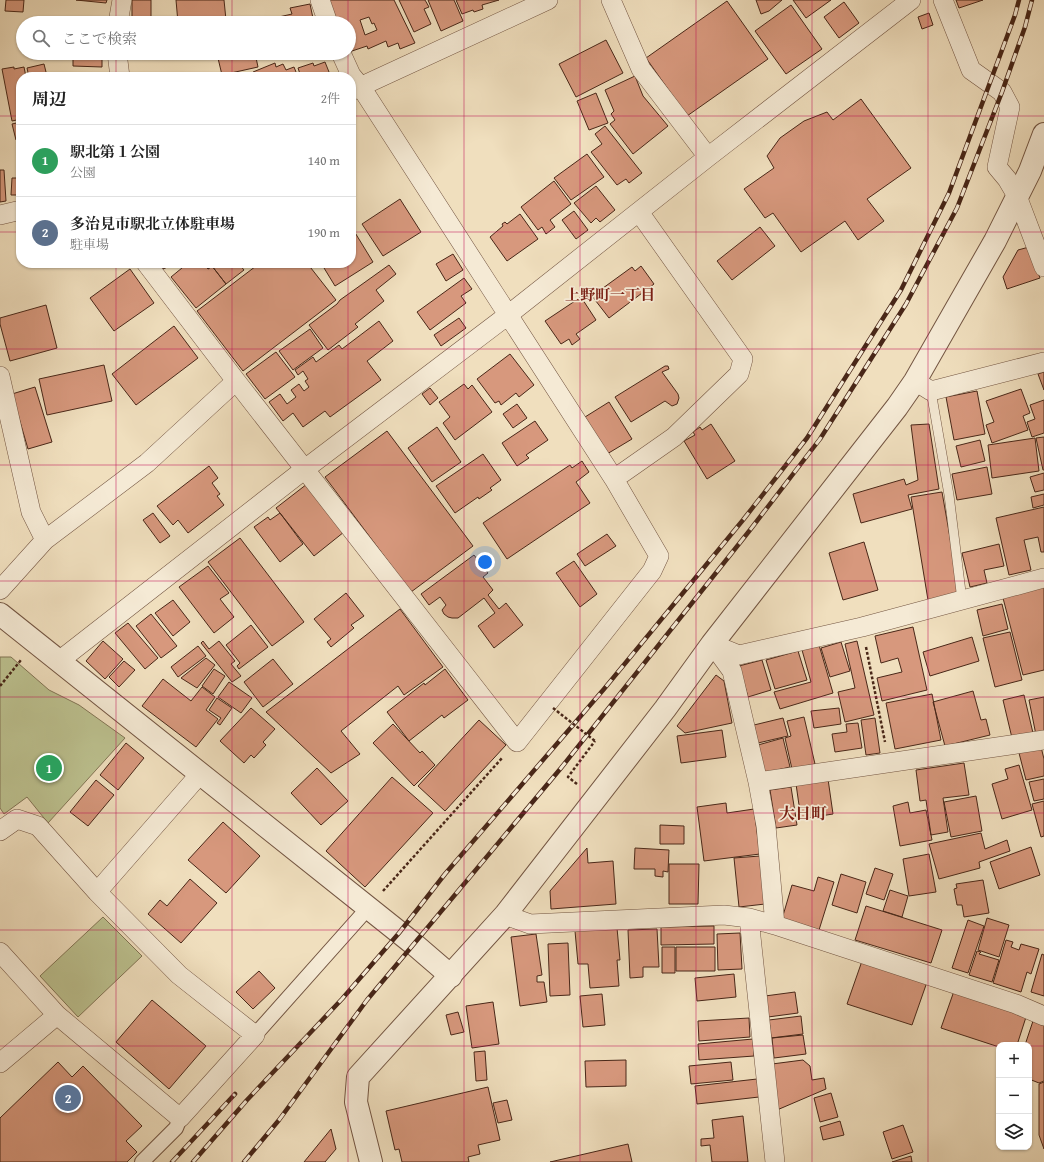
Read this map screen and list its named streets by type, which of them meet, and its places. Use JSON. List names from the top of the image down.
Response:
{
  "districts": ["上野町一丁目", "大日町"],
  "page": {
    "search": "ここで検索",
    "heading": ["周辺", "2件"],
    "list": [
      {
        "mark": "1",
        "name": "駅北第１公園",
        "note": "公園",
        "value": "140 m"
      },
      {
        "mark": "2",
        "name": "多治見市駅北立体駐車場",
        "note": "駐車場",
        "value": "190 m"
      }
    ],
    "pins": ["1", "2"],
    "map_buttons": ["+", "−"]
  }
}
